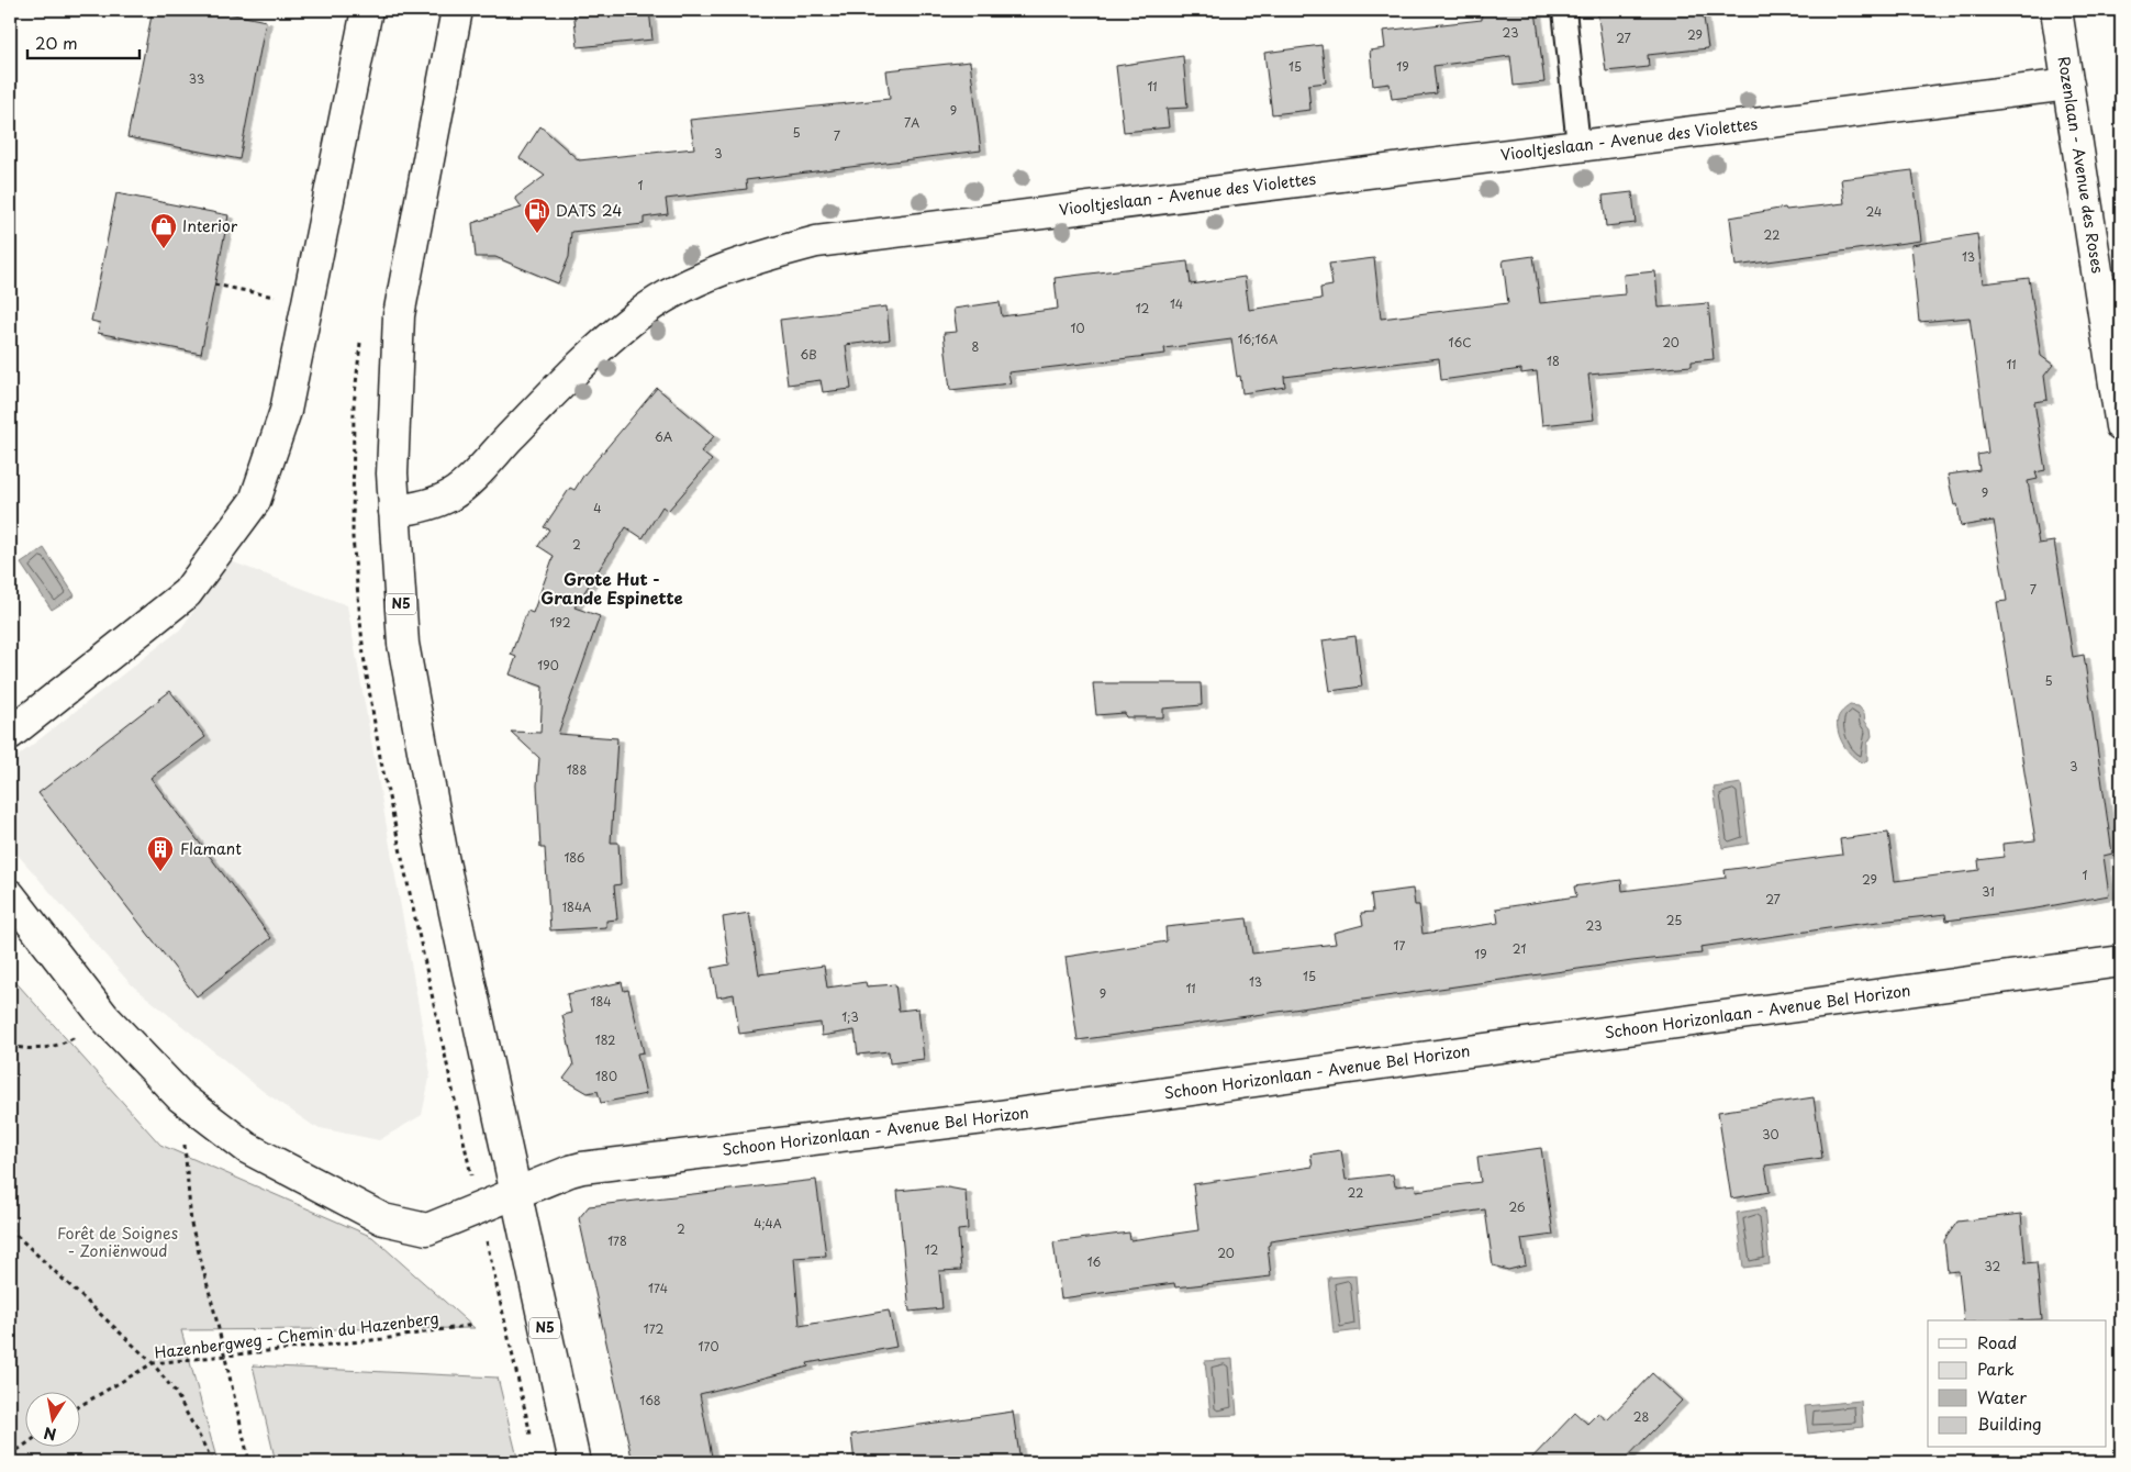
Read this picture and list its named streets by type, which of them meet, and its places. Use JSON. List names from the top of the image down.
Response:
{
  "streets": {
    "street": [
      "Viooltjeslaan - Avenue des Violettes",
      "Rozenlaan - Avenue des Roses",
      "N5",
      "Schoon Horizonlaan - Avenue Bel Horizon"
    ],
    "path": ["Hazenbergweg - Chemin du Hazenberg"]
  },
  "crossings": [
    ["Viooltjeslaan - Avenue des Violettes", "Rozenlaan - Avenue des Roses"],
    ["Viooltjeslaan - Avenue des Violettes", "N5"],
    ["N5", "Schoon Horizonlaan - Avenue Bel Horizon"]
  ],
  "districts": ["Grote Hut - Grande Espinette"],
  "parks": ["Forêt de Soignes - Zoniënwoud"],
  "places": {
    "fuel station": ["DATS 24"],
    "shop": ["Interior"],
    "building": ["Flamant"]
  },
  "house_numbers": [
    "23",
    "29",
    "27",
    "15",
    "19",
    "33",
    "11",
    "9",
    "7A",
    "5",
    "7",
    "3",
    "1",
    "24",
    "22",
    "13",
    "14",
    "12",
    "10",
    "16;16A",
    "16C",
    "20",
    "8",
    "6B",
    "18",
    "11",
    "6A",
    "9",
    "4",
    "2",
    "7",
    "192",
    "190",
    "5",
    "3",
    "188",
    "186",
    "1",
    "29",
    "31",
    "27",
    "184A",
    "25",
    "23",
    "17",
    "21",
    "19",
    "15",
    "13",
    "11",
    "9",
    "184",
    "1;3",
    "182",
    "180",
    "30",
    "22",
    "26",
    "4;4A",
    "2",
    "178",
    "12",
    "20",
    "16",
    "32",
    "174",
    "172",
    "170",
    "168",
    "28"
  ],
  "legend": [
    "Road",
    "Park",
    "Water",
    "Building"
  ],
  "scale_bar": "20 m",
  "north": "bottom"
}
